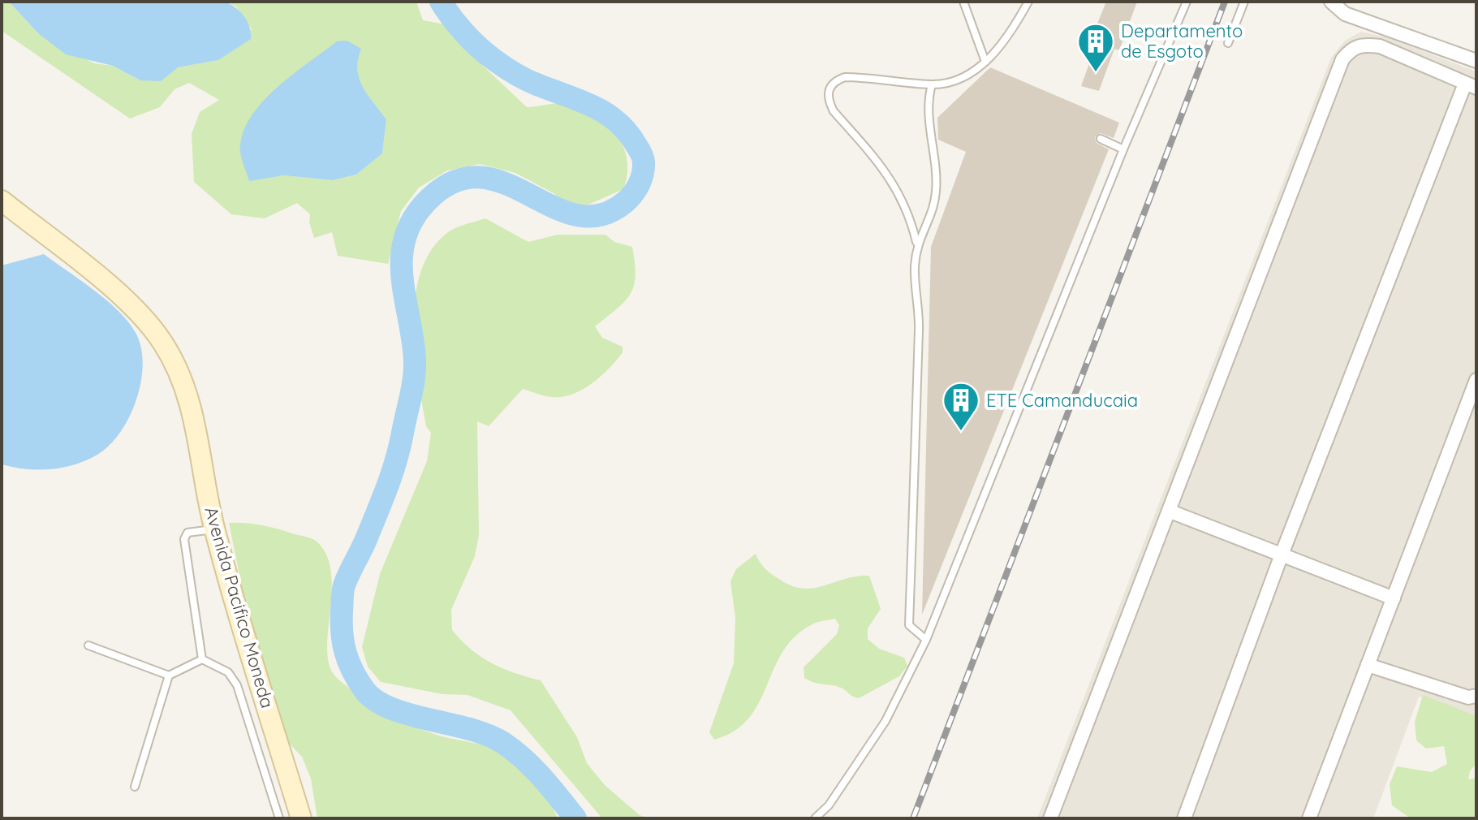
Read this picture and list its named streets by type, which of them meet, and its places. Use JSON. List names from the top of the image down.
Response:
{
  "streets": {
    "street": ["Avenida Pacifico Moneda"]
  },
  "places": {
    "building": ["Departamento de Esgoto", "ETE Camanducaia"]
  }
}
